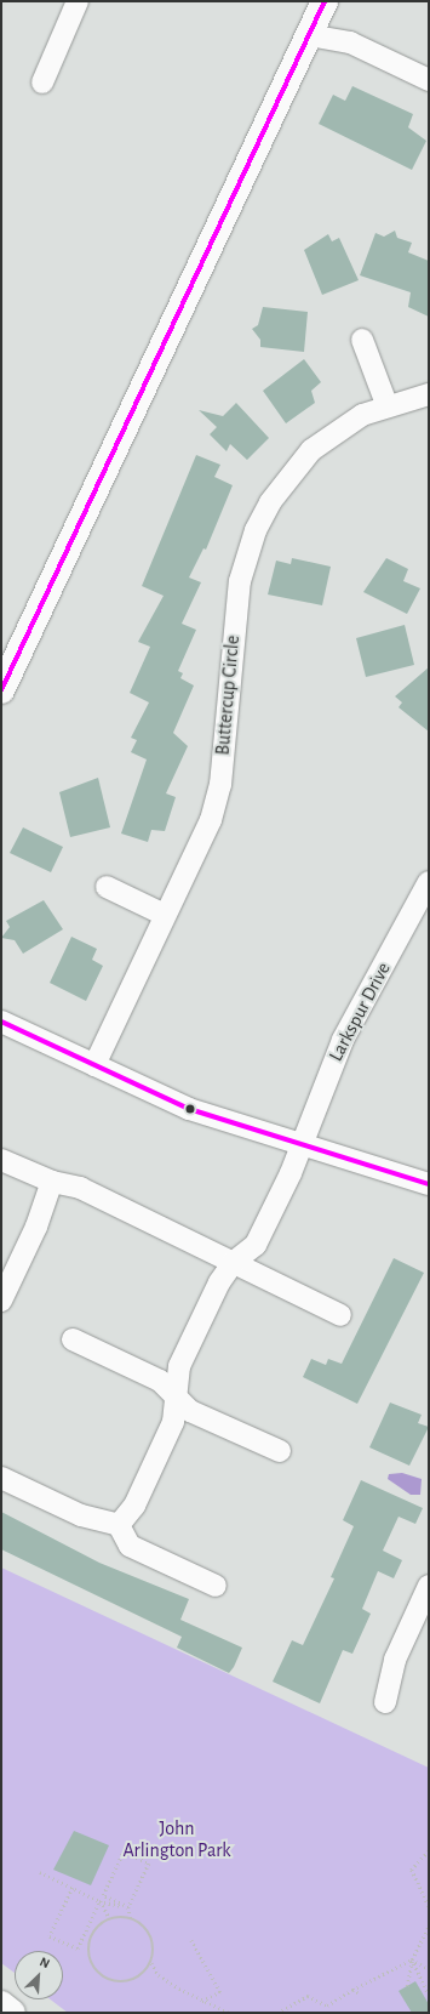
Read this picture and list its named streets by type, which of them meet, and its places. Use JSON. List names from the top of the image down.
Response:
{
  "streets": {
    "street": ["Buttercup Circle", "Larkspur Drive"]
  },
  "parks": ["John Arlington Park"],
  "north": "top right"
}
